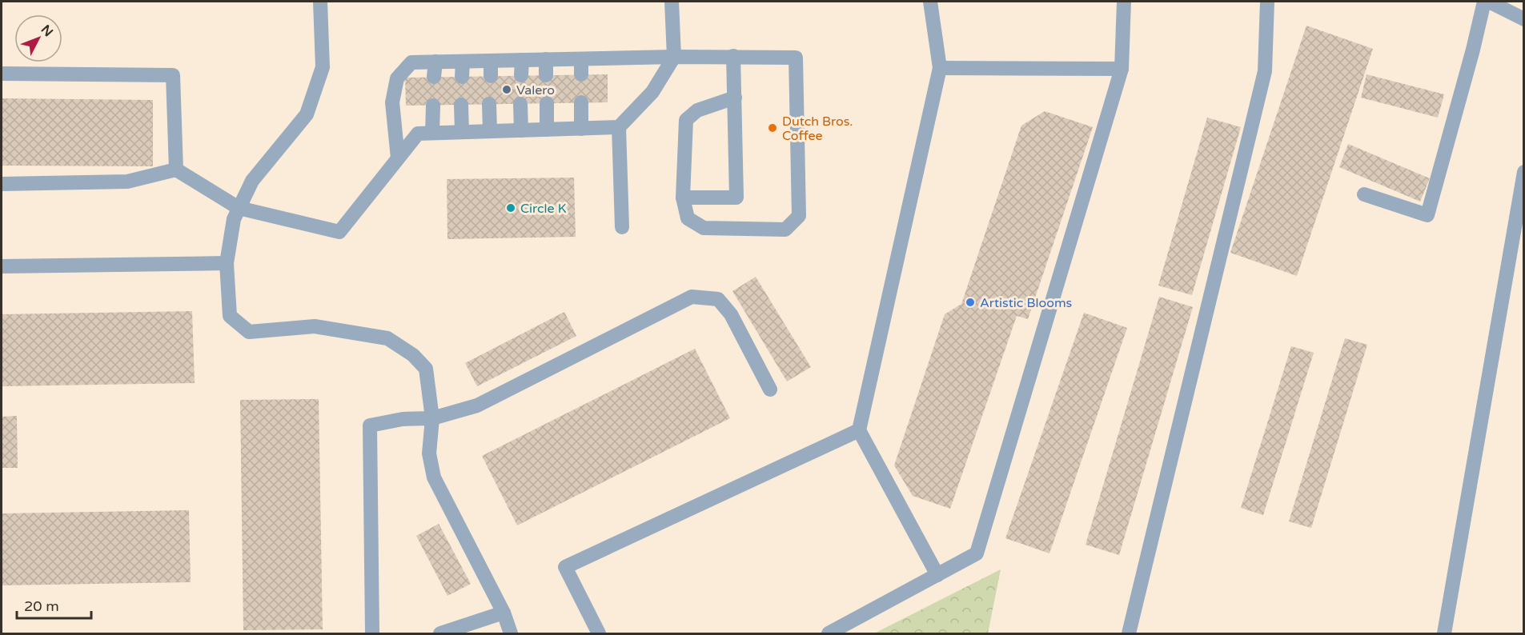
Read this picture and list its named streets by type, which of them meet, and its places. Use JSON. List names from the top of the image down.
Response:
{
  "places": [
    "Valero",
    "Dutch Bros. Coffee",
    "Circle K",
    "Artistic Blooms"
  ],
  "scale_bar": "20 m",
  "north": "top right"
}
